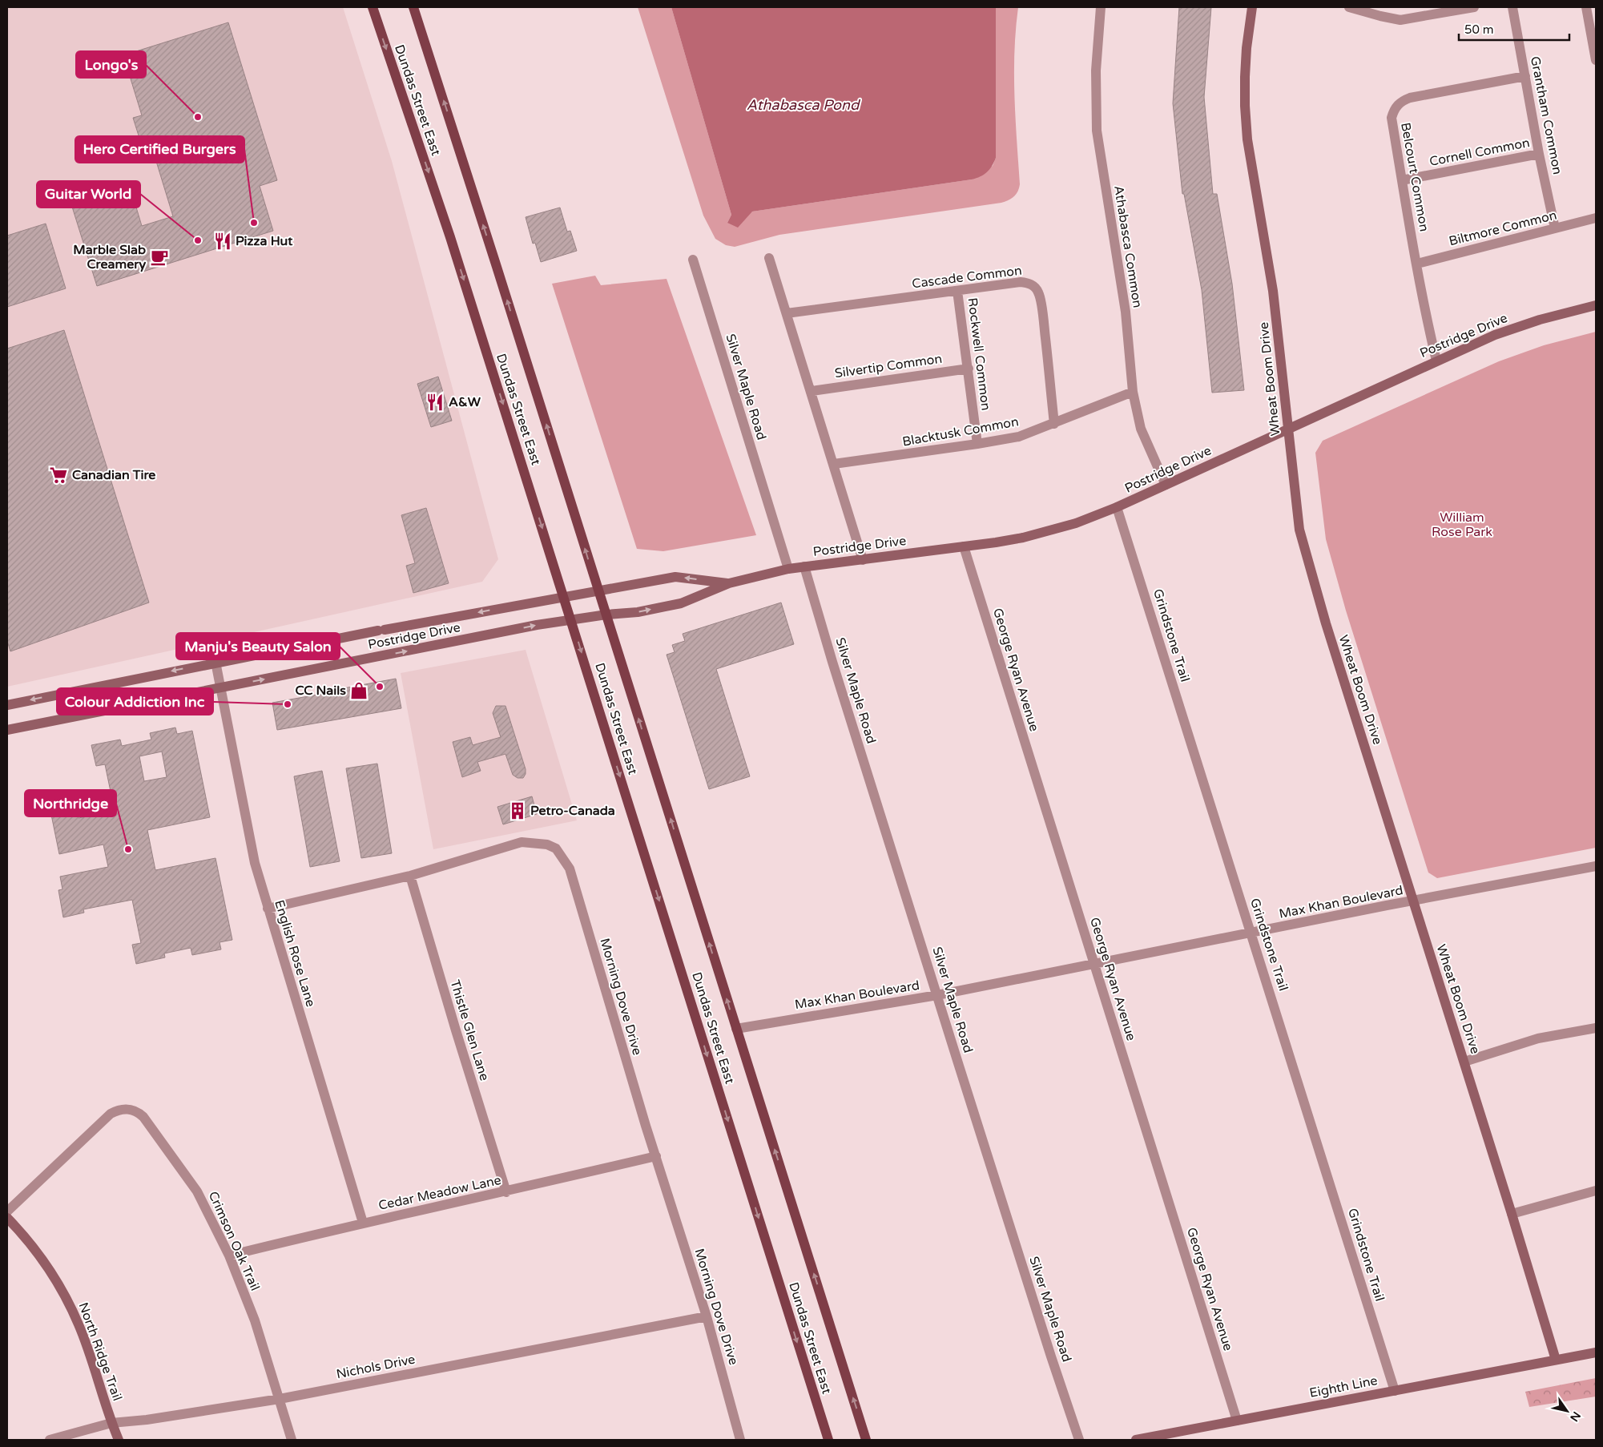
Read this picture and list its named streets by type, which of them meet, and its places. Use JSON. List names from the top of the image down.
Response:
{
  "streets": {
    "main road": ["Dundas Street East"],
    "street": [
      "Grantham Common",
      "Cornell Common",
      "Belcourt Common",
      "Biltmore Common",
      "Athabasca Common",
      "Cascade Common",
      "Postridge Drive",
      "Rockwell Common",
      "Silvertip Common",
      "Wheat Boom Drive",
      "Silver Maple Road",
      "Blacktusk Common",
      "Grindstone Trail",
      "George Ryan Avenue",
      "Max Khan Boulevard",
      "English Rose Lane",
      "Morning Dove Drive",
      "Thistle Glen Lane",
      "Cedar Meadow Lane",
      "Crimson Oak Trail",
      "North Ridge Trail",
      "Nichols Drive",
      "Eighth Line"
    ]
  },
  "crossings": [
    ["Dundas Street East", "Postridge Drive"],
    ["Dundas Street East", "Max Khan Boulevard"],
    ["Grantham Common", "Cornell Common"],
    ["Grantham Common", "Belcourt Common"],
    ["Grantham Common", "Biltmore Common"],
    ["Cornell Common", "Belcourt Common"],
    ["Belcourt Common", "Biltmore Common"],
    ["Belcourt Common", "Postridge Drive"],
    ["Athabasca Common", "Postridge Drive"],
    ["Athabasca Common", "Blacktusk Common"],
    ["Cascade Common", "Rockwell Common"],
    ["Cascade Common", "Blacktusk Common"],
    ["Postridge Drive", "Wheat Boom Drive"],
    ["Postridge Drive", "Silver Maple Road"],
    ["Postridge Drive", "Grindstone Trail"],
    ["Postridge Drive", "George Ryan Avenue"],
    ["Postridge Drive", "English Rose Lane"],
    ["Rockwell Common", "Silvertip Common"],
    ["Rockwell Common", "Blacktusk Common"],
    ["Wheat Boom Drive", "Max Khan Boulevard"],
    ["Wheat Boom Drive", "Eighth Line"],
    ["Silver Maple Road", "Max Khan Boulevard"],
    ["Grindstone Trail", "Max Khan Boulevard"],
    ["Grindstone Trail", "Eighth Line"],
    ["George Ryan Avenue", "Max Khan Boulevard"],
    ["George Ryan Avenue", "Eighth Line"],
    ["English Rose Lane", "Morning Dove Drive"],
    ["English Rose Lane", "Cedar Meadow Lane"],
    ["Morning Dove Drive", "Thistle Glen Lane"],
    ["Morning Dove Drive", "Cedar Meadow Lane"],
    ["Morning Dove Drive", "Nichols Drive"],
    ["Thistle Glen Lane", "Cedar Meadow Lane"],
    ["Cedar Meadow Lane", "Crimson Oak Trail"],
    ["Crimson Oak Trail", "Nichols Drive"],
    ["North Ridge Trail", "Nichols Drive"]
  ],
  "water": ["Athabasca Pond"],
  "parks": ["William Rose Park"],
  "places": {
    "other": [
      "Longo's",
      "Hero Certified Burgers",
      "Guitar World",
      "Manju's Beauty Salon",
      "Colour Addiction Inc",
      "Northridge"
    ],
    "restaurant": ["Pizza Hut", "A&W"],
    "cafe": ["Marble Slab Creamery"],
    "supermarket": ["Canadian Tire"],
    "shop": ["CC Nails"],
    "building": ["Petro-Canada"]
  },
  "scale_bar": "50 m",
  "north": "bottom right"
}
